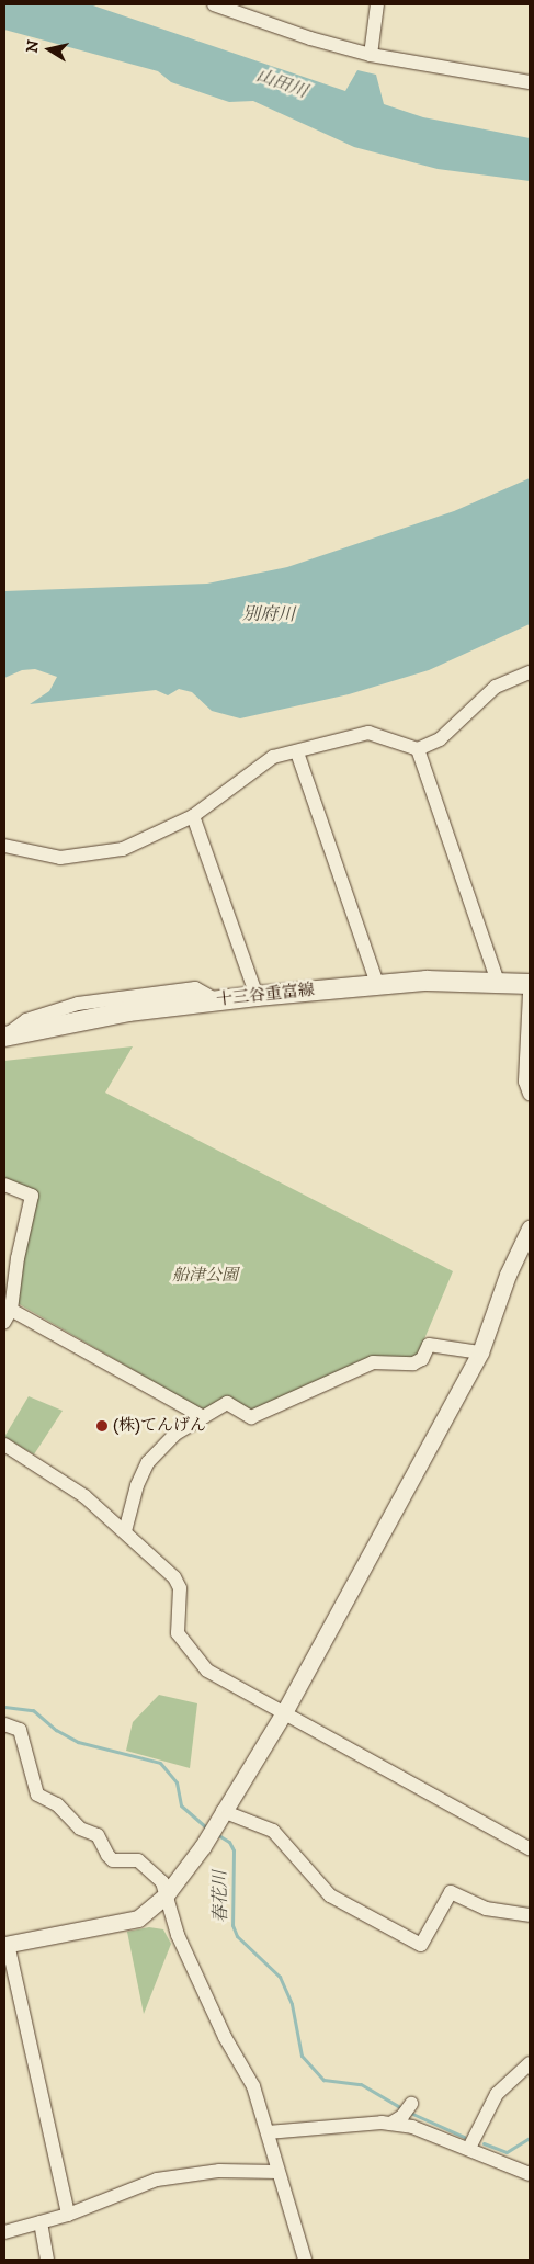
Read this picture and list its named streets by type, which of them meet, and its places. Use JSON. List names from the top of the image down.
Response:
{
  "streets": {
    "main road": ["十三谷重富線"]
  },
  "water": ["山田川", "別府川", "春花川"],
  "parks": ["船津公園"],
  "places": ["(株)てんげん"],
  "north": "left"
}
